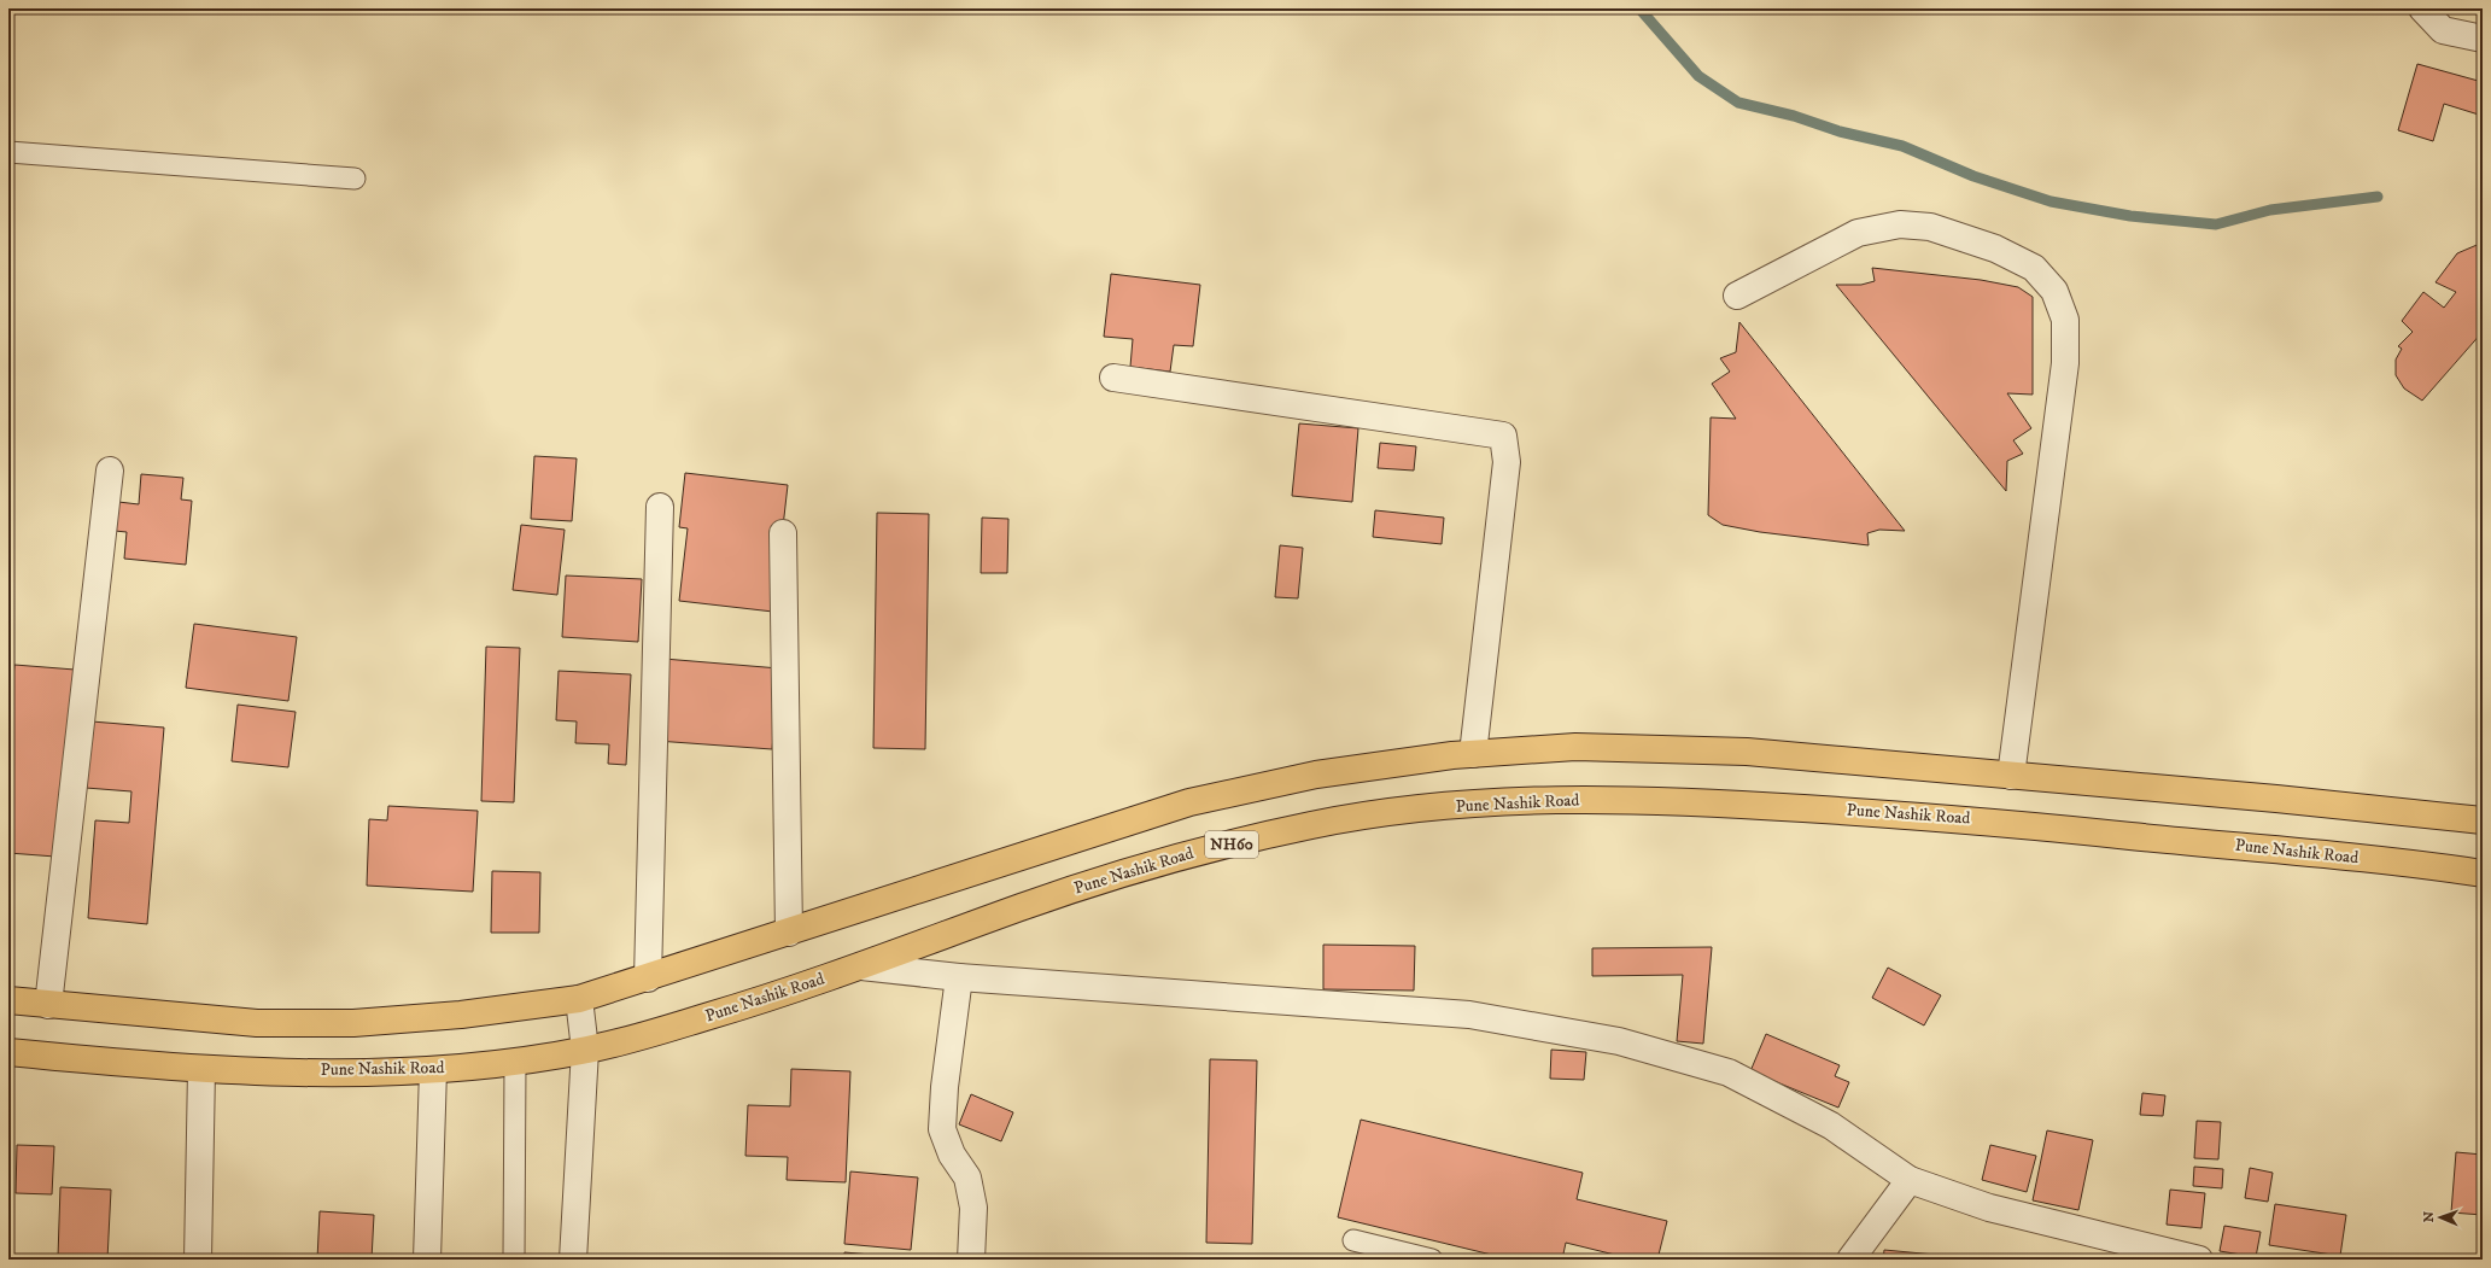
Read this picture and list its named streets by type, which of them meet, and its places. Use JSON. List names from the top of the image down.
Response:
{
  "streets": {
    "highway": ["Pune Nashik Road", "NH60"]
  },
  "north": "left"
}
